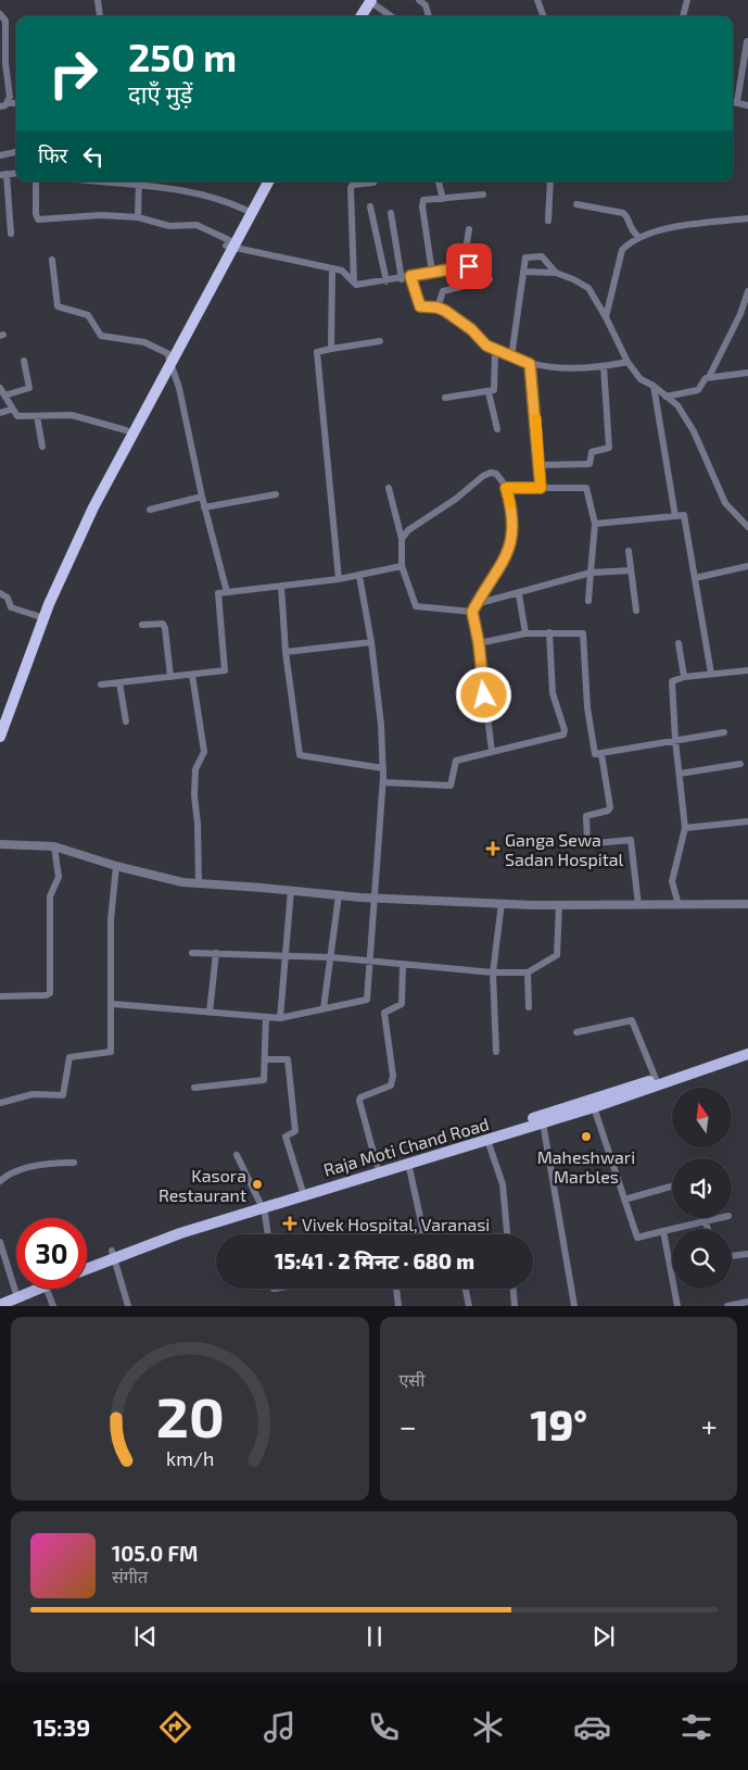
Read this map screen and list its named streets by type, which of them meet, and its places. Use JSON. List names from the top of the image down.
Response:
{
  "streets": {
    "main road": ["Raja Moti Chand Road"]
  },
  "places": {
    "health": ["Ganga Sewa Sadan Hospital", "Vivek Hospital, Varanasi"],
    "other": ["Maheshwari Marbles", "Kasora Restaurant"]
  },
  "north": "top",
  "page": {
    "turn": ["250 m", "दाएँ मुड़ें"],
    "then": "फिर",
    "limit": "30",
    "trip": "15:41 · 2 मिनट · 680 m",
    "tile": "एसी",
    "heat": ["−", "19°", "+"],
    "song": ["105.0 FM", "संगीत"],
    "tabs": "15:39",
    "gauge": ["20", "km/h"]
  }
}
